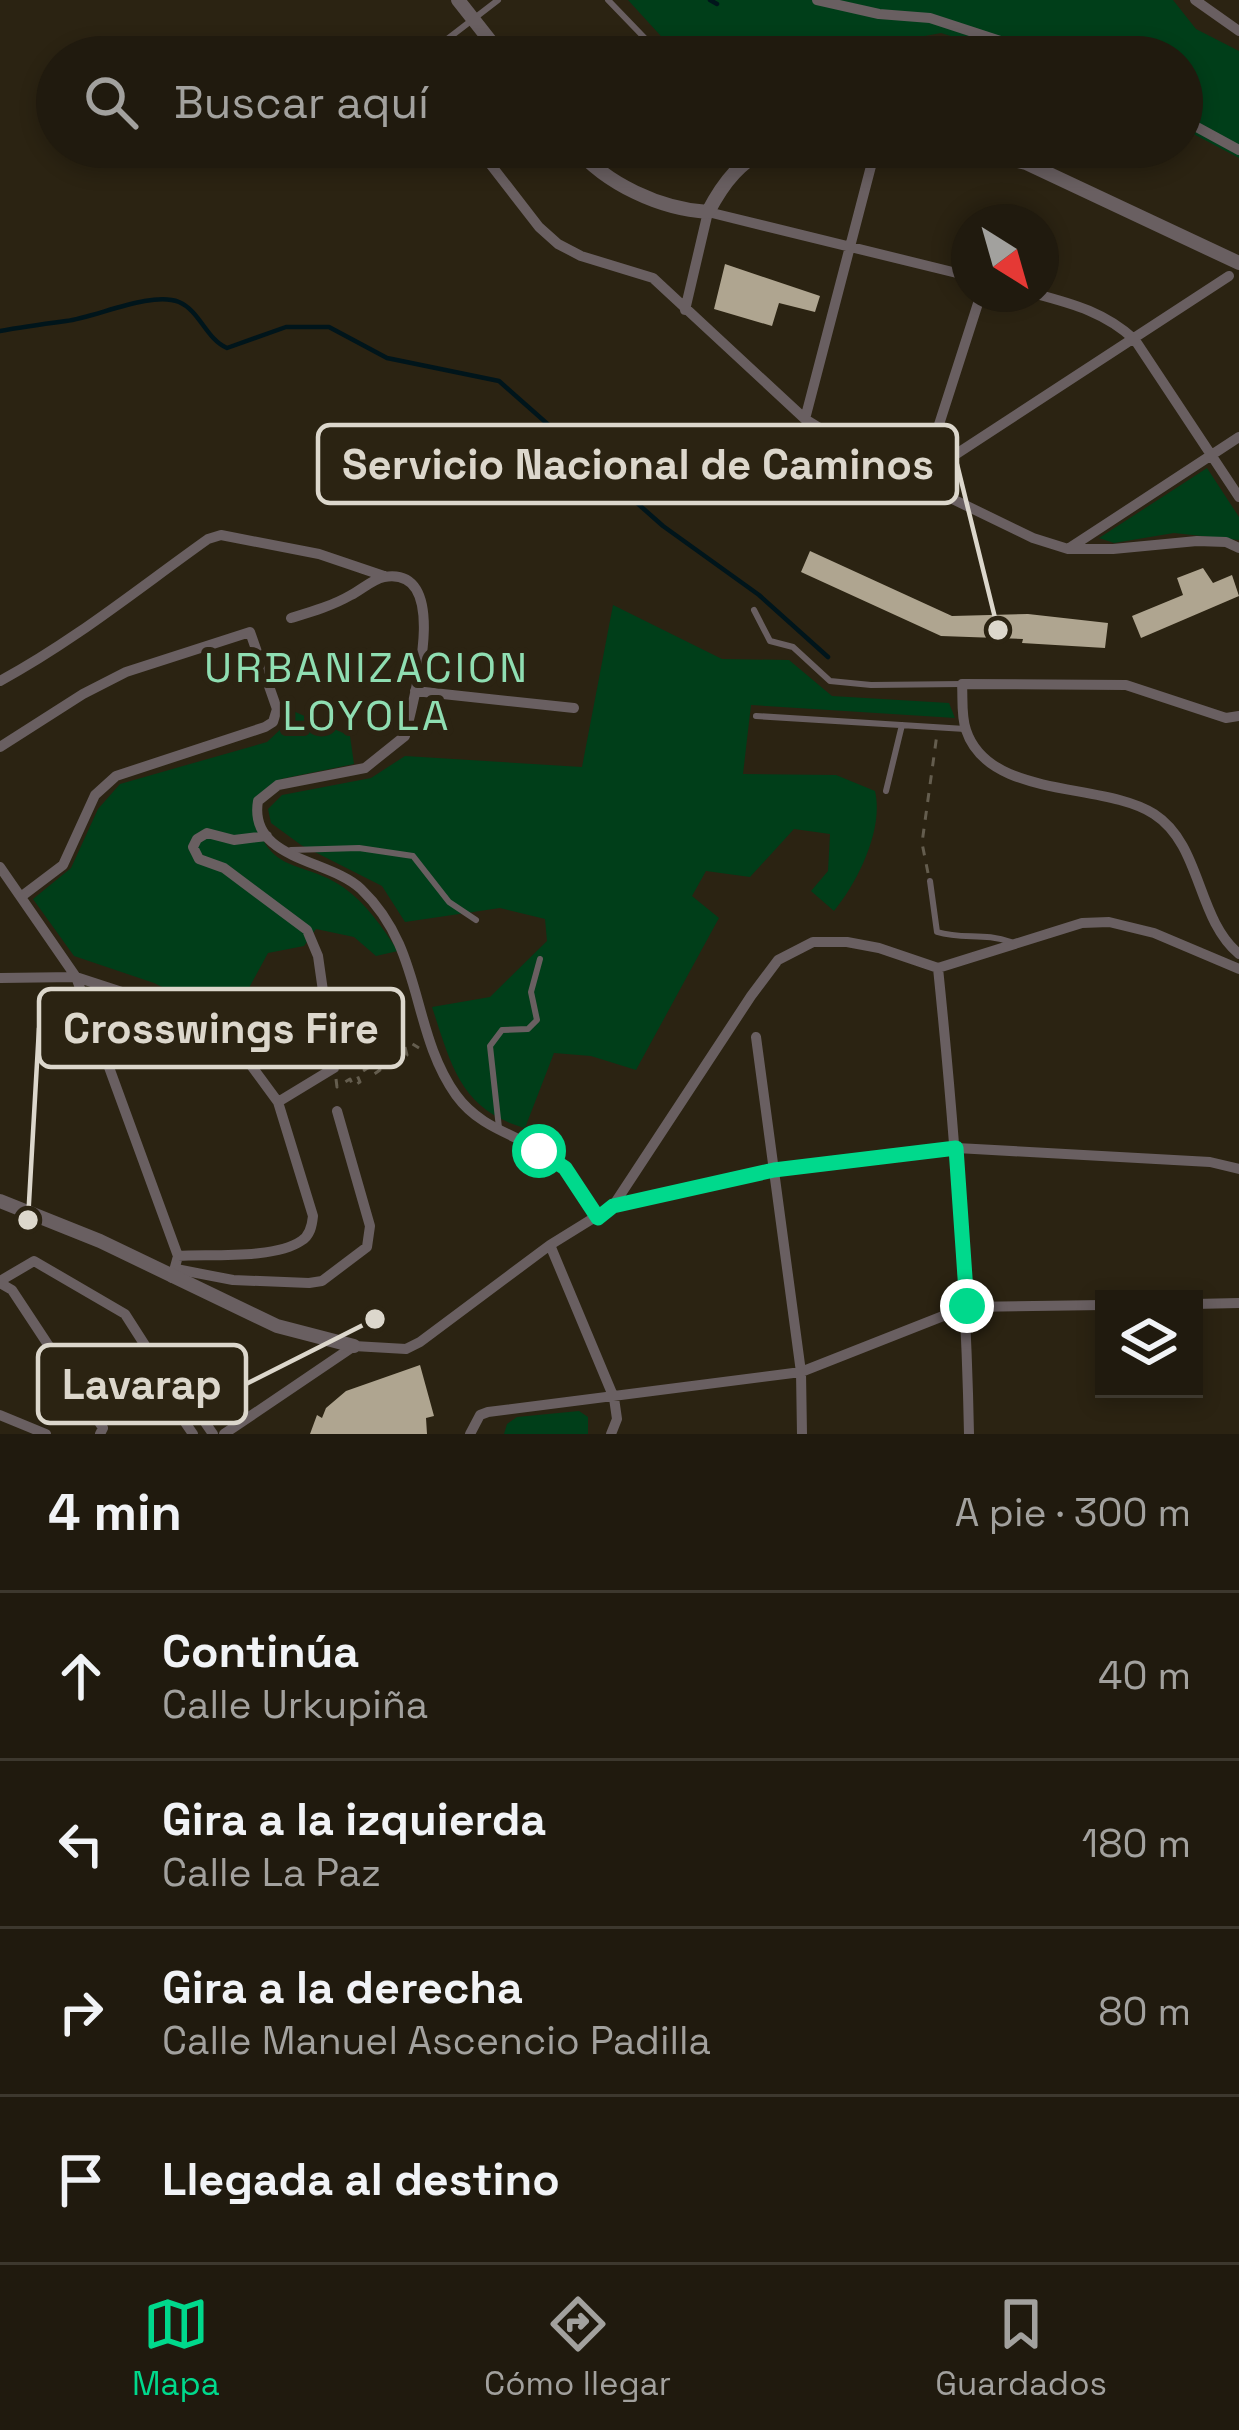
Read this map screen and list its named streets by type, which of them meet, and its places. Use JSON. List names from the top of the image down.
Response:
{
  "districts": ["URBANIZACION LOYOLA"],
  "places": ["Servicio Nacional de Caminos", "Crosswings Fire", "Lavarap"],
  "north": "bottom right",
  "page": {
    "search": "Buscar aquí",
    "heading": ["4 min", "A pie · 300 m"],
    "list": [
      ["Continúa", "Calle Urkupiña", "40 m"],
      ["Gira a la izquierda", "Calle La Paz", "180 m"],
      ["Gira a la derecha", "Calle Manuel Ascencio Padilla", "80 m"],
      "Llegada al destino"
    ],
    "nav": ["Mapa", "Cómo llegar", "Guardados"]
  }
}
